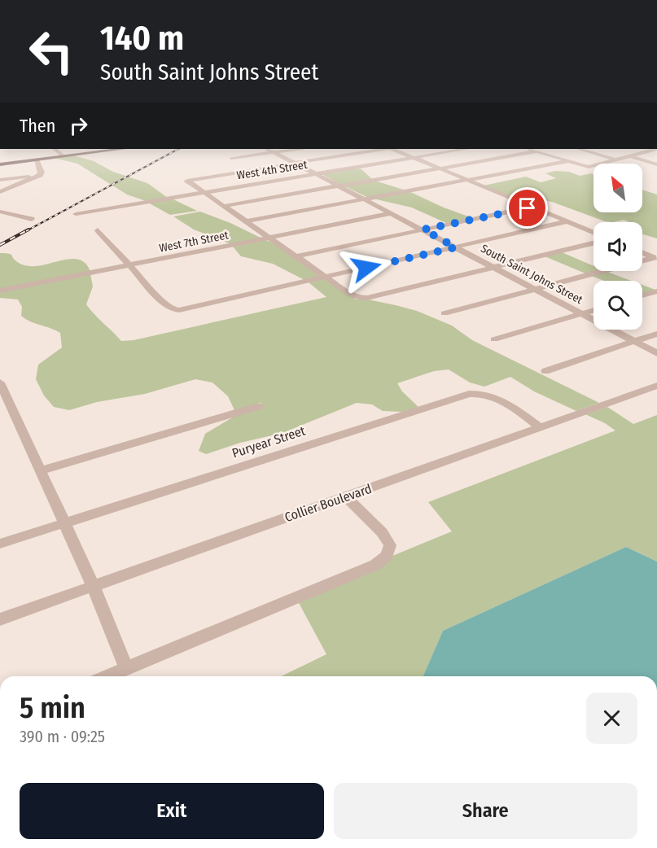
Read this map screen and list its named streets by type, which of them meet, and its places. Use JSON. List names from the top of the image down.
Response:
{
  "streets": {
    "street": [
      "West 4th Street",
      "West 7th Street",
      "South Saint Johns Street",
      "Puryear Street",
      "Collier Boulevard"
    ]
  },
  "crossings": [
    ["West 4th Street", "South Saint Johns Street"],
    ["West 7th Street", "South Saint Johns Street"],
    ["Puryear Street", "Collier Boulevard"]
  ],
  "north": "top left",
  "page": {
    "turn": ["140 m", "South Saint Johns Street"],
    "then": "Then",
    "heading": ["5 min", "390 m · 09:25"],
    "buttons": ["Exit", "Share"]
  }
}
